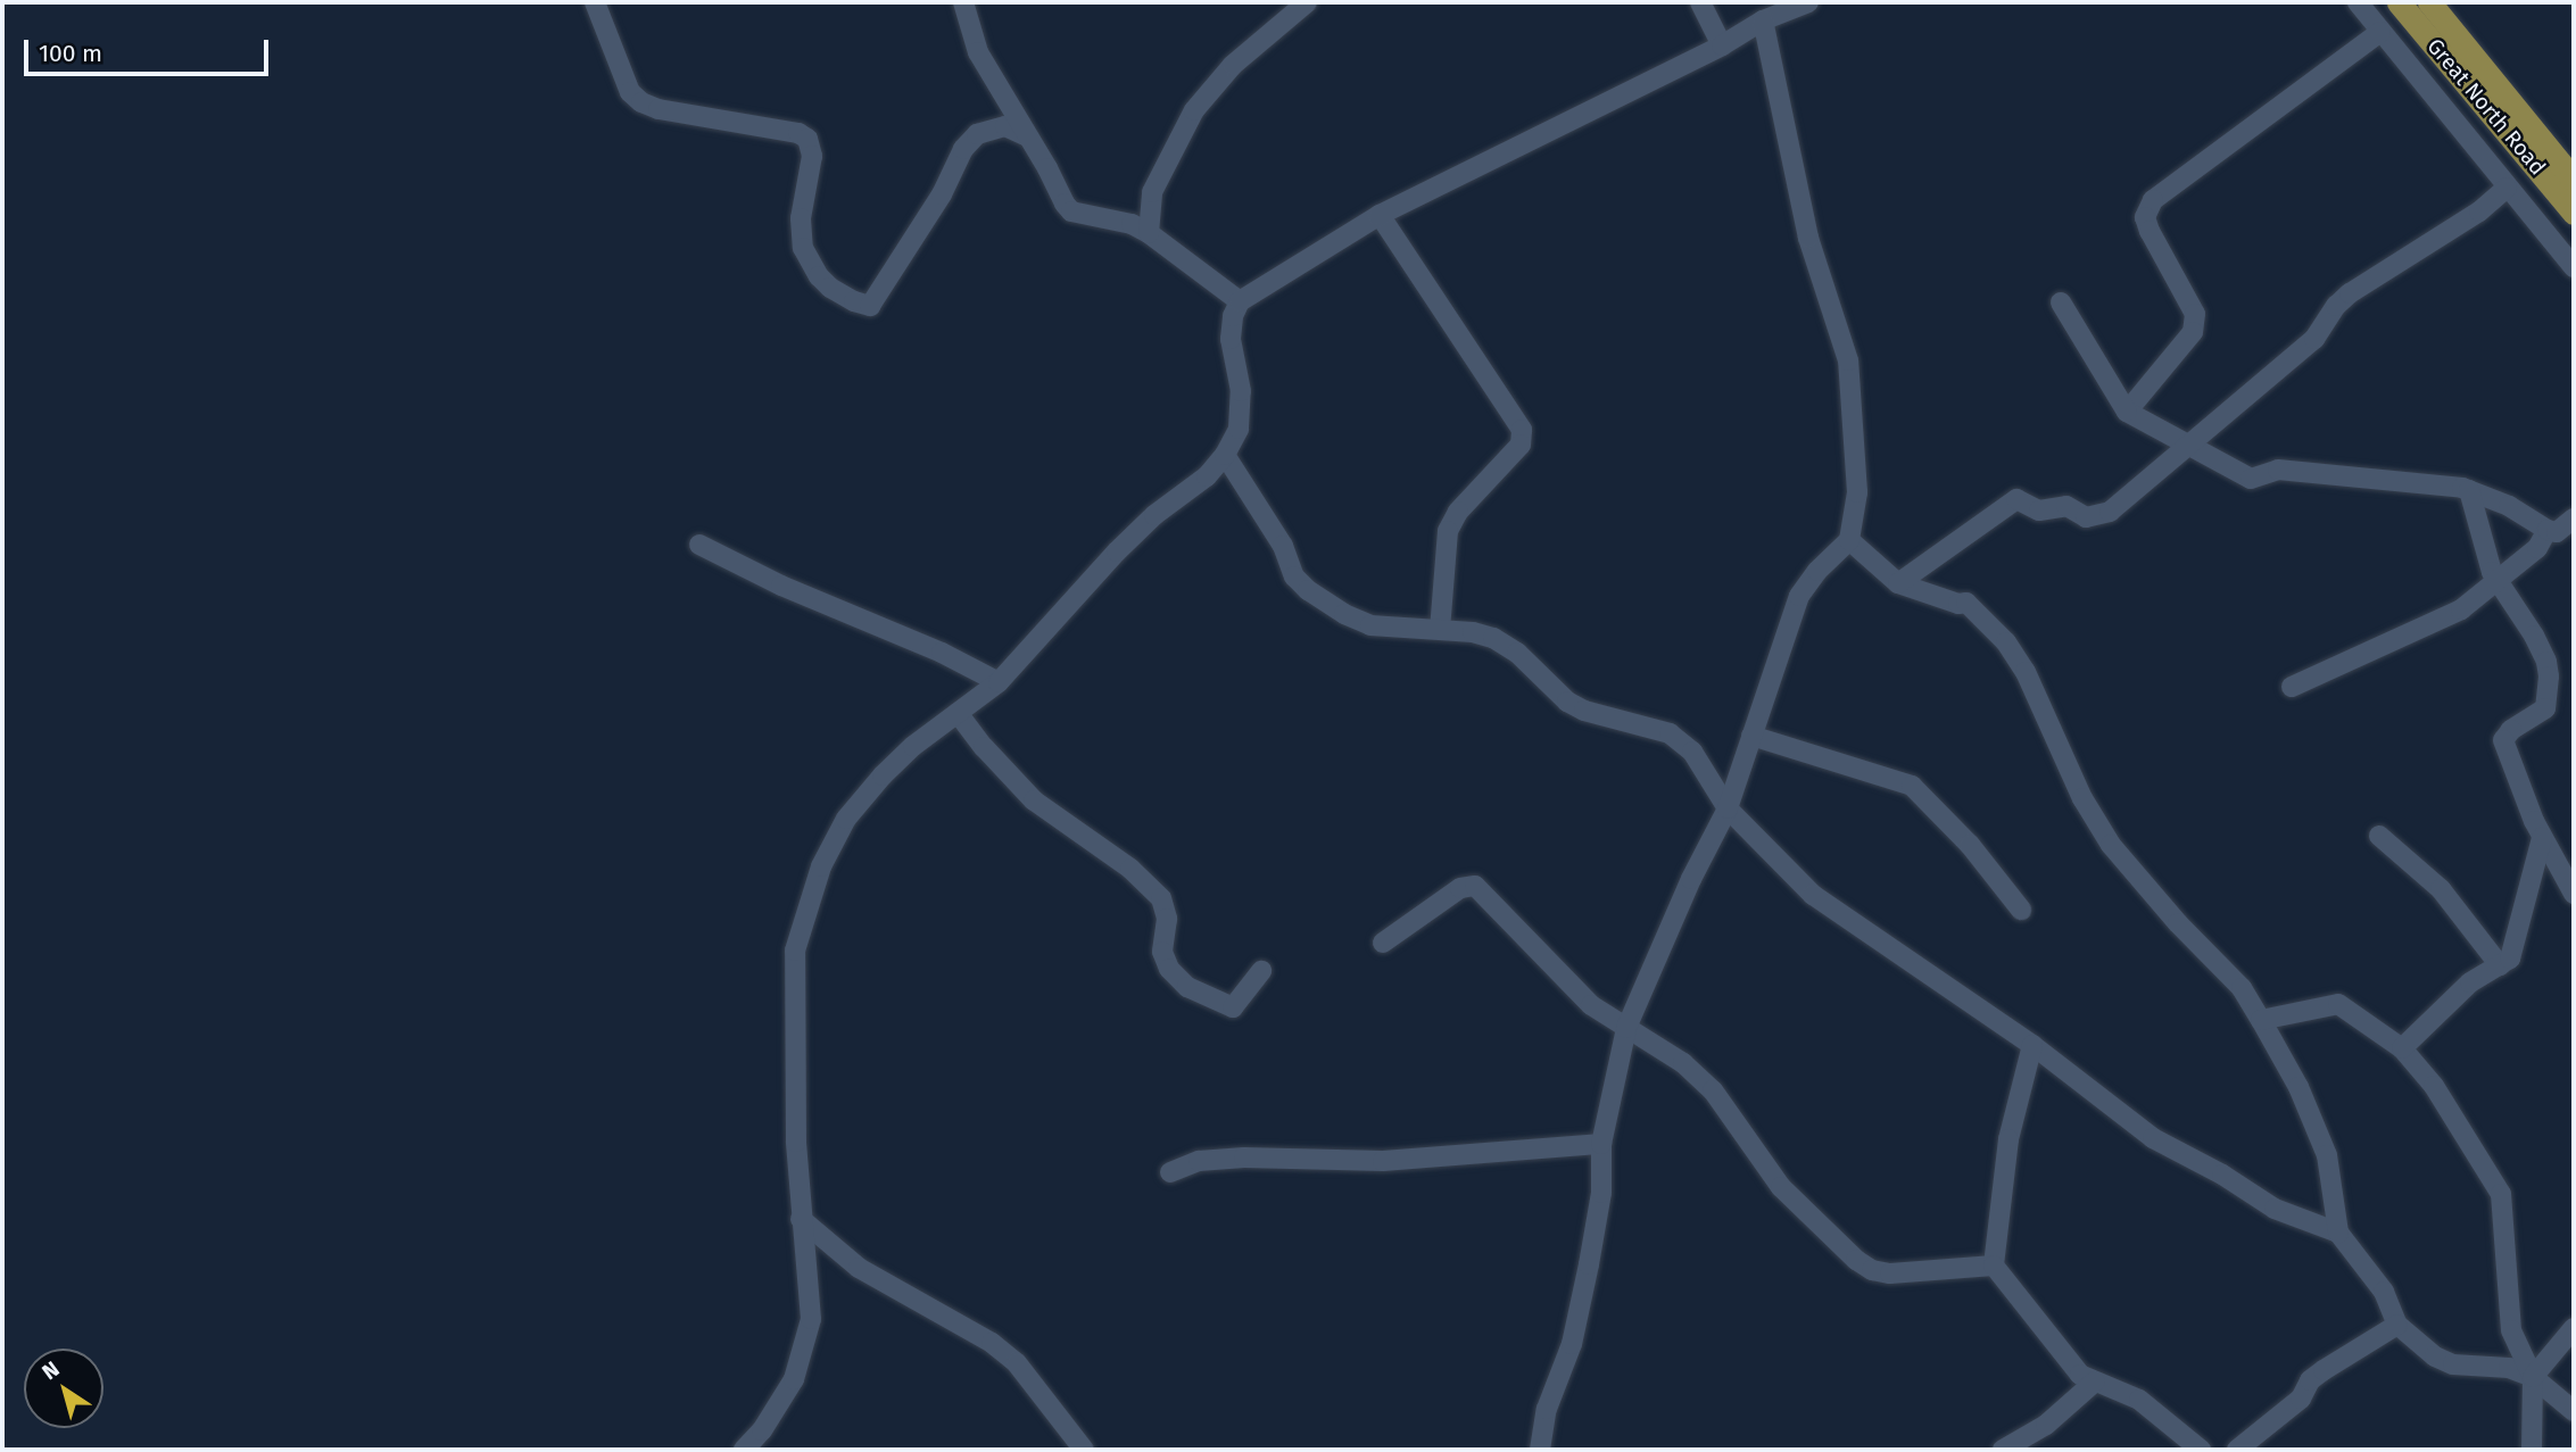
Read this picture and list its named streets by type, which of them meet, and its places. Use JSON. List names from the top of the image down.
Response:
{
  "streets": {
    "main road": ["Great North Road"]
  },
  "scale_bar": "100 m",
  "north": "top left"
}
